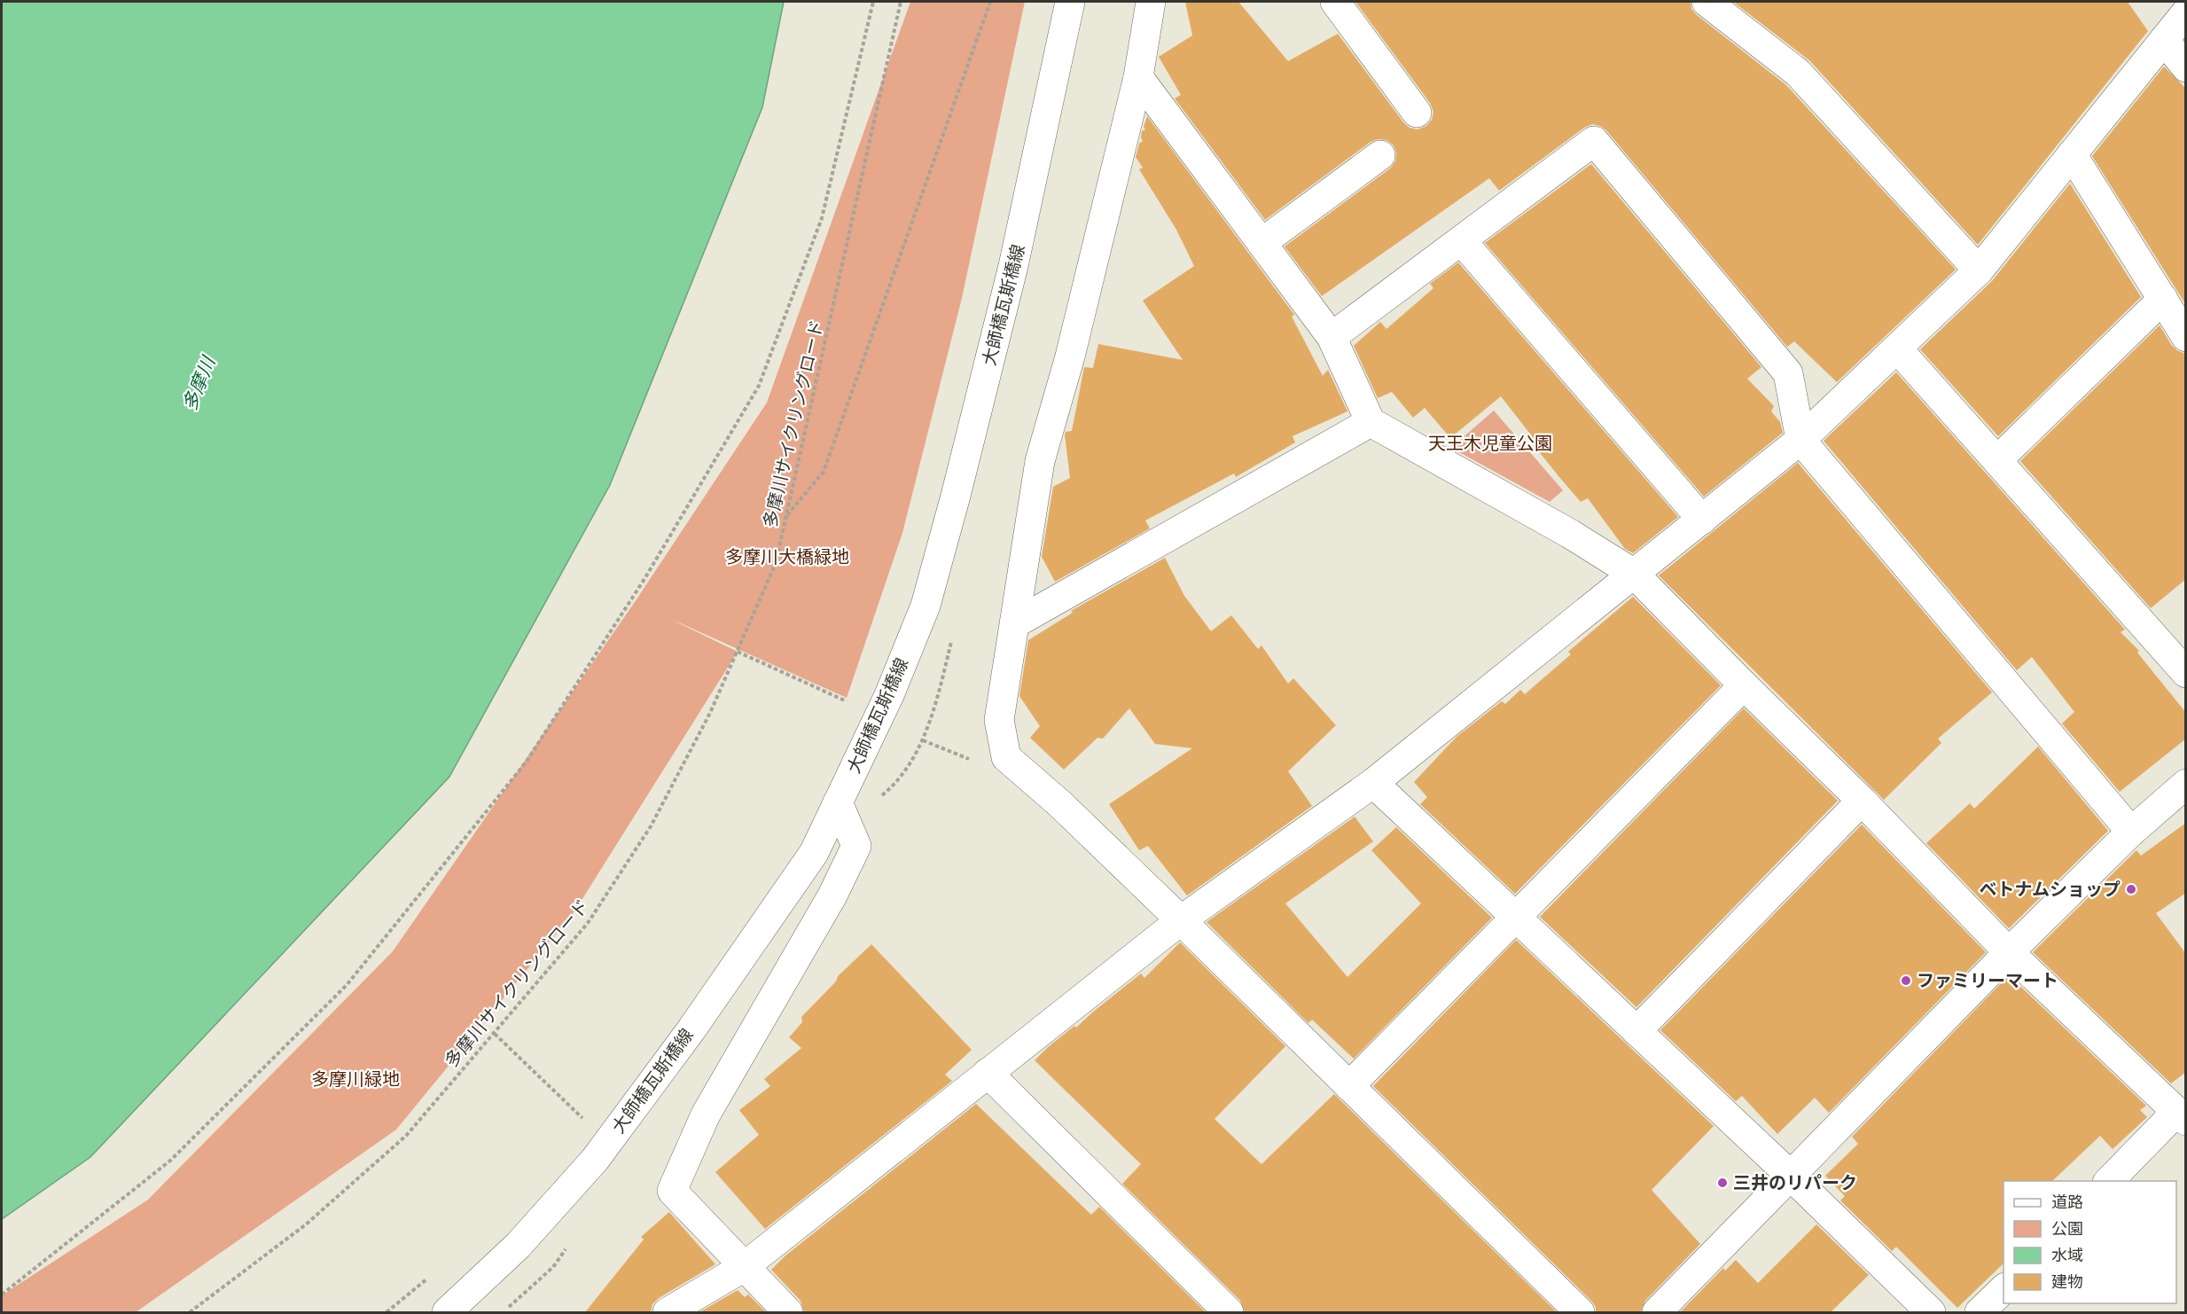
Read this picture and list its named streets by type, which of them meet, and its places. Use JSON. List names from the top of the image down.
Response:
{
  "streets": {
    "street": ["大師橋瓦斯橋線"],
    "path": ["多摩川サイクリングロード"]
  },
  "water": ["多摩川"],
  "parks": ["天王木児童公園", "多摩川大橋緑地", "多摩川緑地"],
  "places": ["ベトナムショップ", "ファミリーマート", "三井のリパーク"],
  "legend": [
    "道路",
    "公園",
    "水域",
    "建物"
  ]
}
